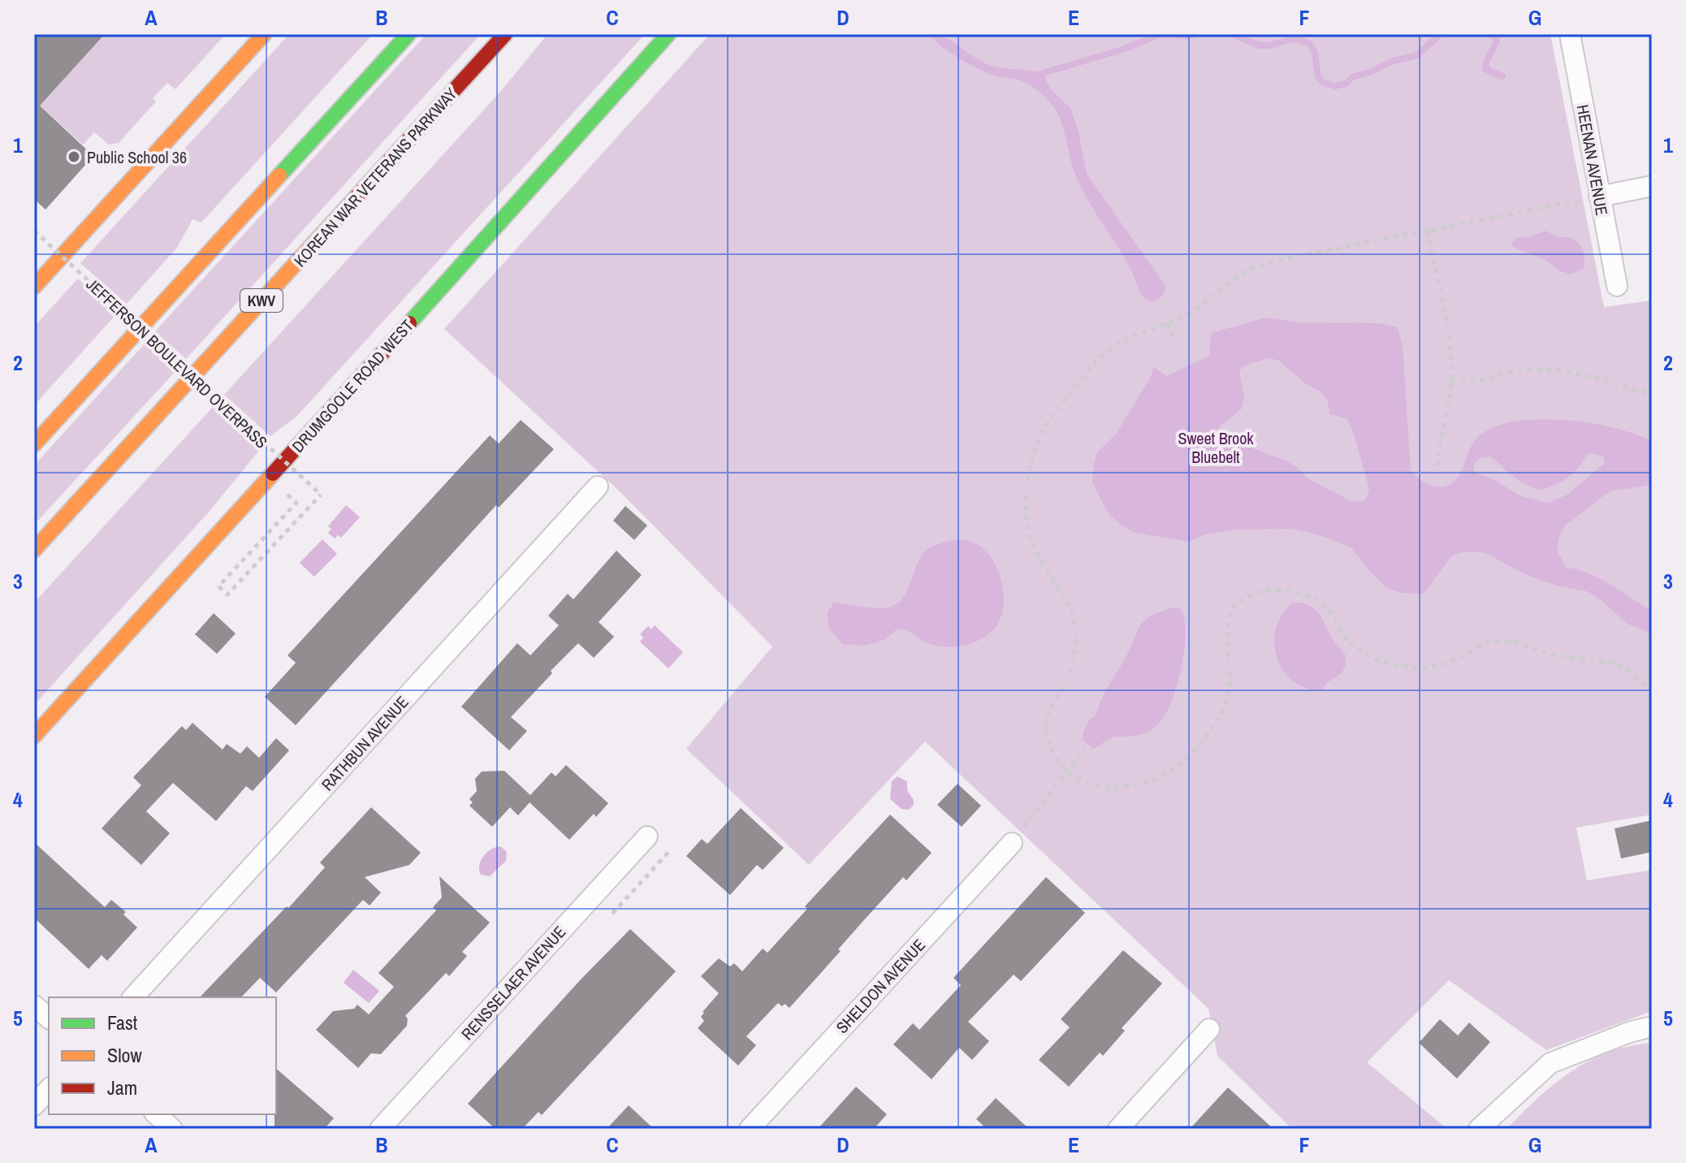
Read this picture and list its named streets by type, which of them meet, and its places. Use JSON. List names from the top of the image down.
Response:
{
  "streets": {
    "main road": ["KOREAN WAR VETERANS PARKWAY", "KWV", "DRUMGOOLE ROAD WEST"],
    "street": [
      "HEENAN AVENUE",
      "RATHBUN AVENUE",
      "RENSSELAER AVENUE",
      "SHELDON AVENUE"
    ],
    "path": ["JEFFERSON BOULEVARD OVERPASS"]
  },
  "parks": ["Sweet Brook Bluebelt"],
  "places": ["Public School 36"],
  "legend": ["Fast", "Slow", "Jam"],
  "grid": {
    "columns": [
      "A",
      "B",
      "C",
      "D",
      "E",
      "F",
      "G"
    ],
    "rows": [
      "1",
      "2",
      "3",
      "4",
      "5"
    ]
  }
}
